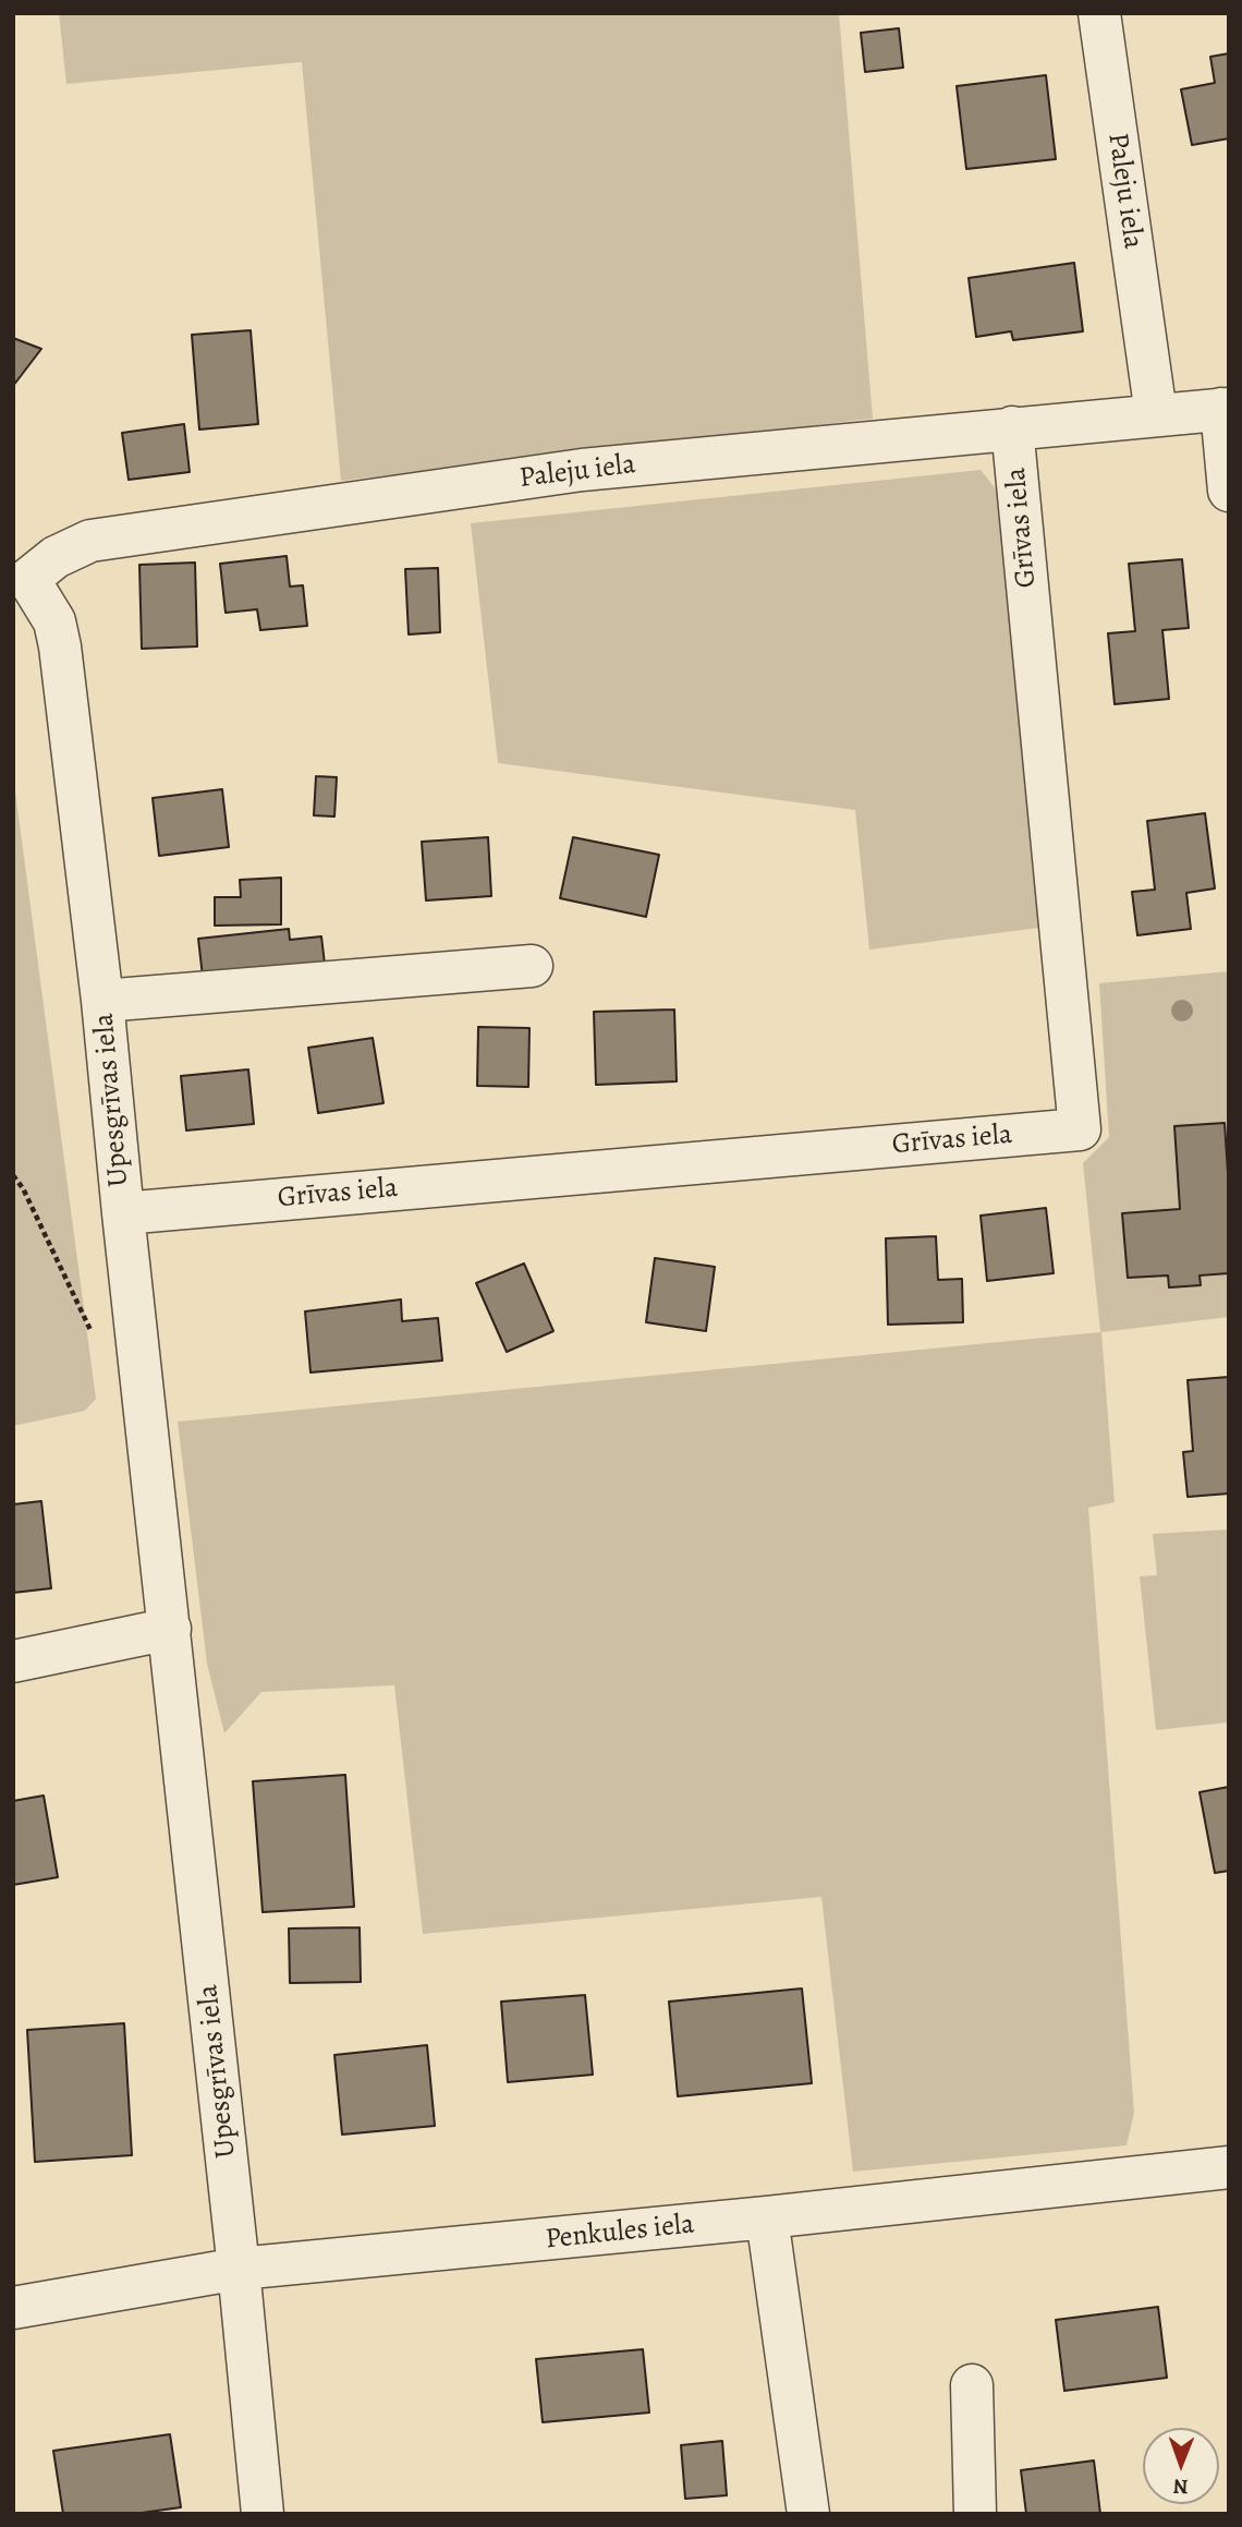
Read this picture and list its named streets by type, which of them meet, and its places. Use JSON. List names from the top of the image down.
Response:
{
  "streets": {
    "street": [
      "Paleju iela",
      "Grīvas iela",
      "Upesgrīvas iela",
      "Penkules iela"
    ]
  },
  "crossings": [
    ["Paleju iela", "Grīvas iela"],
    ["Paleju iela", "Upesgrīvas iela"],
    ["Grīvas iela", "Upesgrīvas iela"],
    ["Upesgrīvas iela", "Penkules iela"]
  ],
  "north": "bottom"
}
